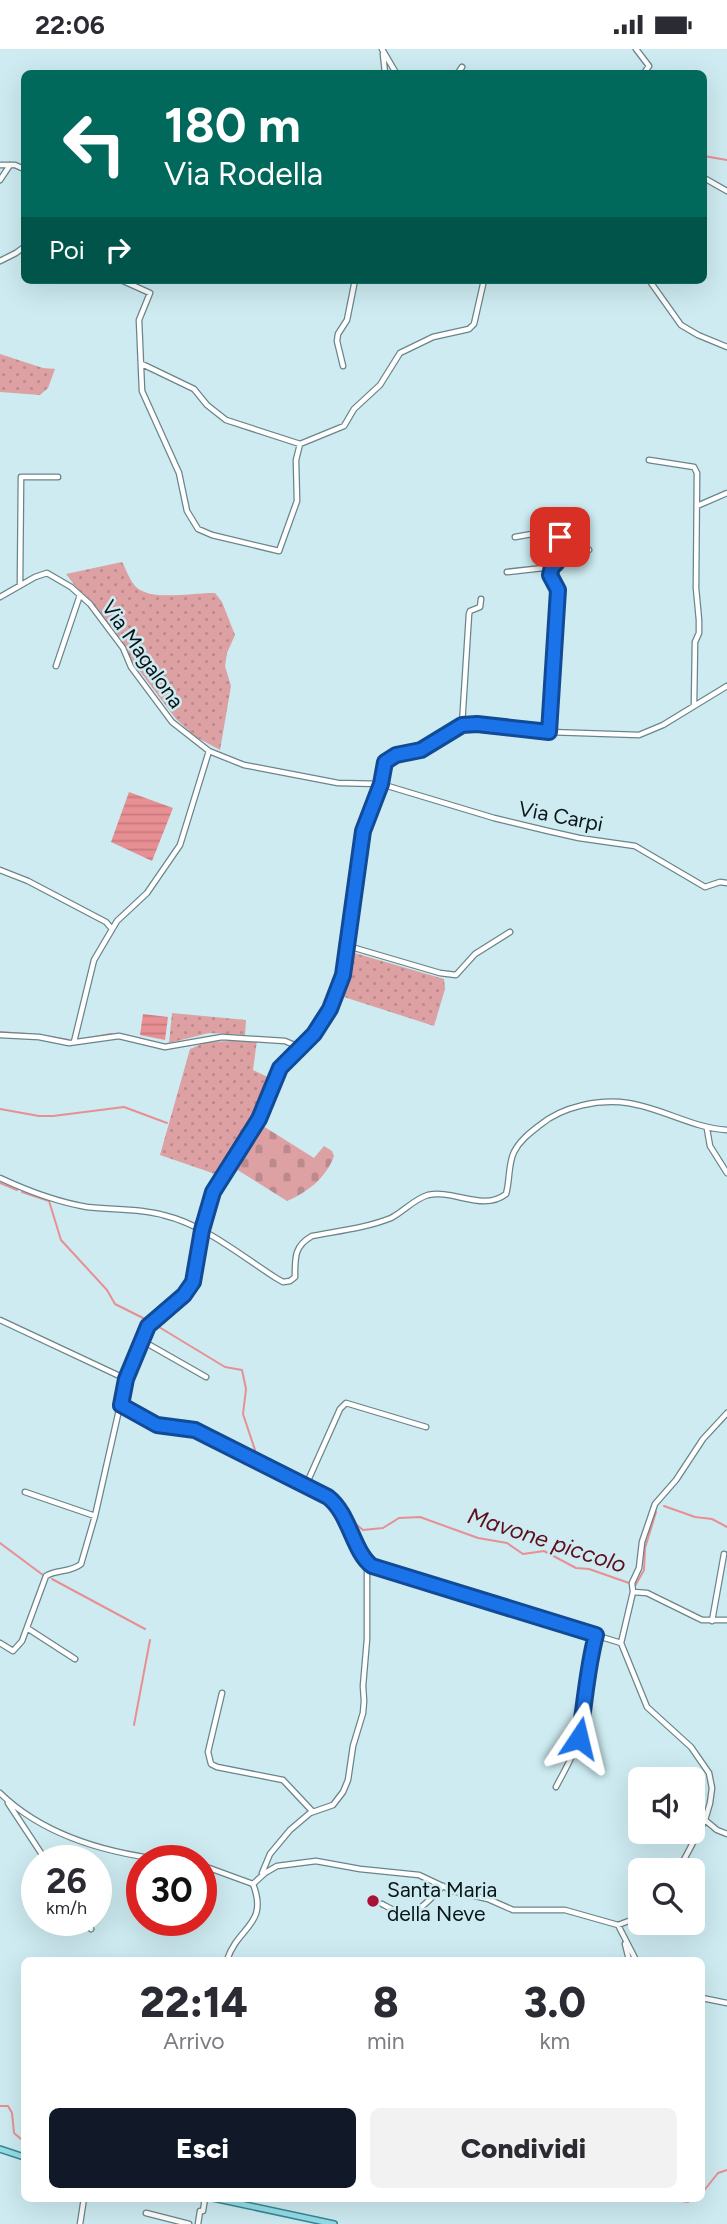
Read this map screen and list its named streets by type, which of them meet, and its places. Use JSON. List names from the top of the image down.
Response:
{
  "streets": {
    "street": ["Via Magalona", "Via Carpi"]
  },
  "crossings": [
    ["Via Magalona", "Via Carpi"]
  ],
  "water": ["Mavone piccolo"],
  "places": ["Santa Maria della Neve"],
  "page": {
    "status": "22:06",
    "turn": ["180 m", "Via Rodella"],
    "then": "Poi",
    "speed": "26 km/h",
    "limit": "30",
    "eta": [
      "22:14",
      "Arrivo",
      "8",
      "min",
      "3.0",
      "km"
    ],
    "buttons": ["Esci", "Condividi"]
  }
}
